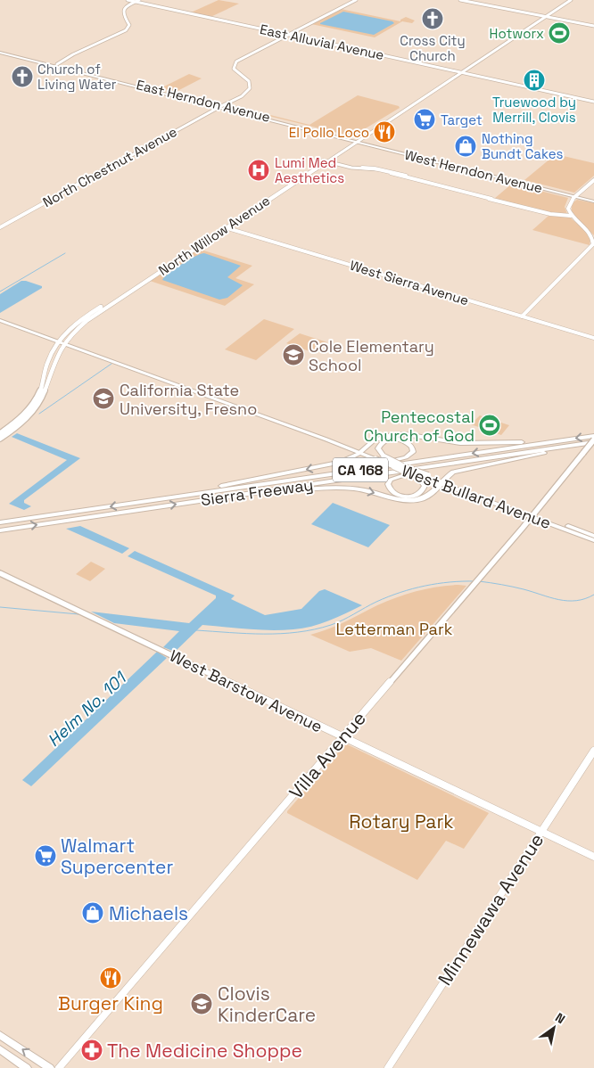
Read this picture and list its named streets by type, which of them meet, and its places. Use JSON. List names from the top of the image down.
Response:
{
  "streets": {
    "highway": ["CA 168", "Sierra Freeway"],
    "main road": [
      "East Alluvial Avenue",
      "East Herndon Avenue",
      "North Chestnut Avenue",
      "West Herndon Avenue",
      "North Willow Avenue",
      "West Bullard Avenue",
      "West Barstow Avenue",
      "Villa Avenue",
      "Minnewawa Avenue"
    ],
    "street": ["West Sierra Avenue"]
  },
  "crossings": [
    ["East Alluvial Avenue", "North Willow Avenue"],
    ["East Herndon Avenue", "North Chestnut Avenue"],
    ["East Herndon Avenue", "West Herndon Avenue"],
    ["East Herndon Avenue", "North Willow Avenue"],
    ["West Herndon Avenue", "North Willow Avenue"],
    ["North Willow Avenue", "West Sierra Avenue"],
    ["North Willow Avenue", "West Bullard Avenue"],
    ["Sierra Freeway", "Villa Avenue"],
    ["West Bullard Avenue", "Villa Avenue"],
    ["West Barstow Avenue", "Villa Avenue"],
    ["West Barstow Avenue", "Minnewawa Avenue"]
  ],
  "water": ["Helm No. 101"],
  "parks": ["Letterman Park", "Rotary Park"],
  "places": {
    "church": ["Cross City Church", "Church of Living Water"],
    "sports": ["Hotworx", "Pentecostal Church of God"],
    "building": ["Truewood by Merrill, Clovis"],
    "supermarket": ["Target", "Walmart Supercenter"],
    "restaurant": ["El Pollo Loco", "Burger King"],
    "shop": ["Nothing Bundt Cakes", "Michaels"],
    "hospital": ["Lumi Med Aesthetics"],
    "school or university": ["Cole Elementary School", "California State University, Fresno", "Clovis KinderCare"],
    "pharmacy": ["The Medicine Shoppe"]
  },
  "north": "top right"
}
